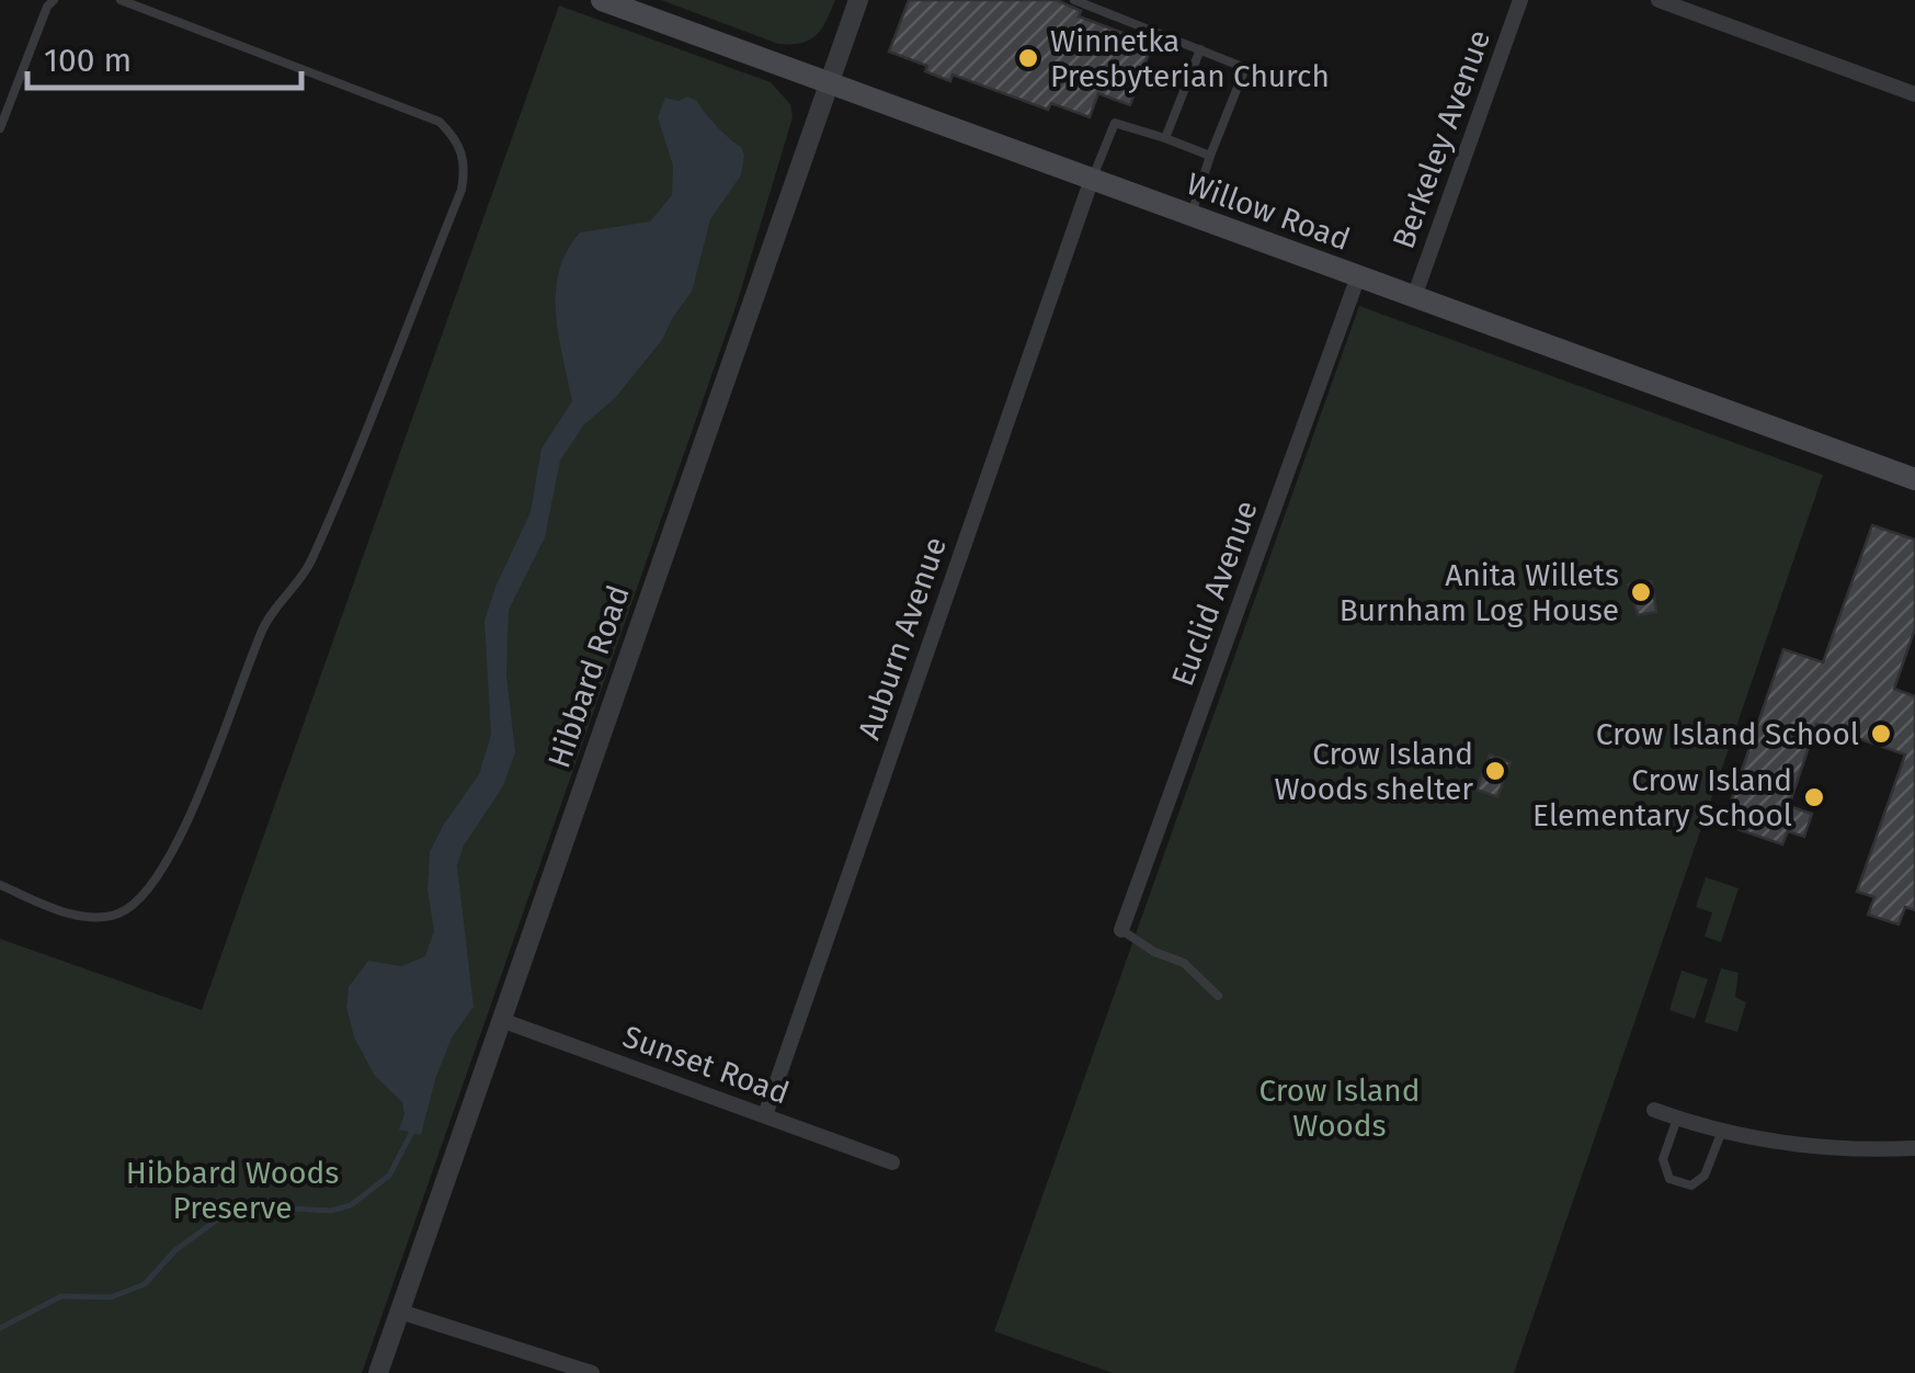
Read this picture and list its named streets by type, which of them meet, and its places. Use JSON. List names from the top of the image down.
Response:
{
  "streets": {
    "main road": ["Willow Road"],
    "street": [
      "Berkeley Avenue",
      "Euclid Avenue",
      "Auburn Avenue",
      "Hibbard Road",
      "Sunset Road"
    ]
  },
  "crossings": [
    ["Berkeley Avenue", "Willow Road"],
    ["Willow Road", "Euclid Avenue"],
    ["Willow Road", "Auburn Avenue"],
    ["Willow Road", "Hibbard Road"],
    ["Auburn Avenue", "Sunset Road"],
    ["Hibbard Road", "Sunset Road"]
  ],
  "parks": ["Crow Island Woods", "Hibbard Woods Preserve"],
  "places": [
    "Winnetka Presbyterian Church",
    "Anita Willets Burnham Log House",
    "Crow Island School",
    "Crow Island Woods shelter",
    "Crow Island Elementary School"
  ],
  "scale_bar": "100 m"
}
